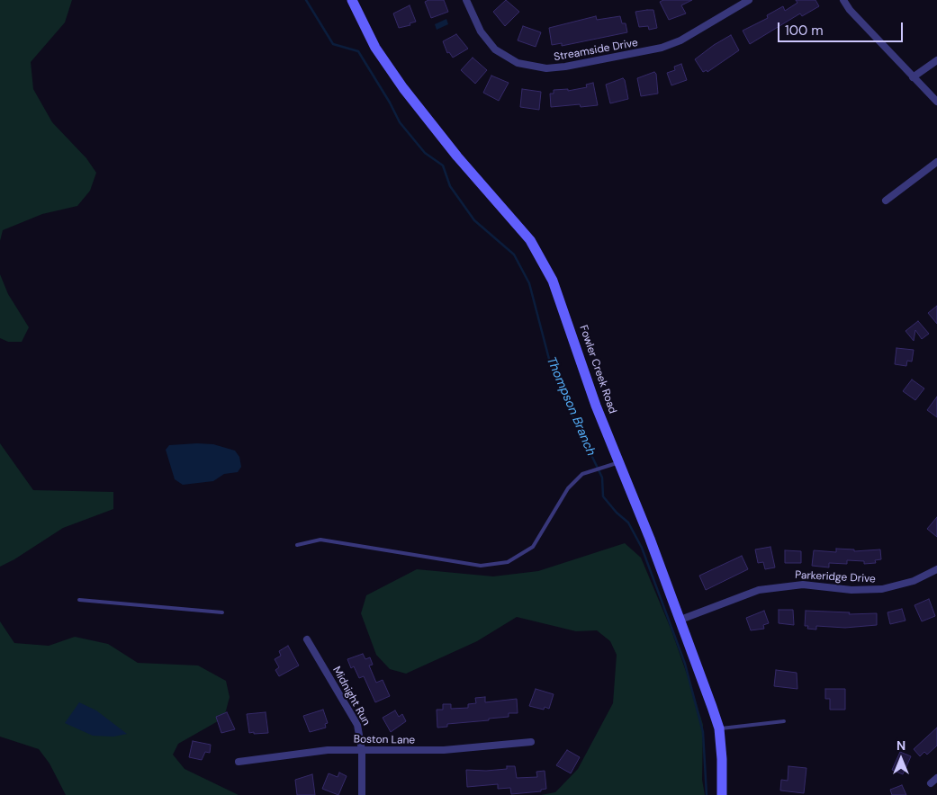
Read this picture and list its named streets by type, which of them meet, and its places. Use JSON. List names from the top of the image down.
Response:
{
  "streets": {
    "main road": ["Fowler Creek Road"],
    "street": [
      "Streamside Drive",
      "Parkeridge Drive",
      "Midnight Run",
      "Boston Lane"
    ]
  },
  "crossings": [
    ["Fowler Creek Road", "Parkeridge Drive"],
    ["Midnight Run", "Boston Lane"]
  ],
  "water": ["Thompson Branch"],
  "scale_bar": "100 m",
  "north": "top"
}
